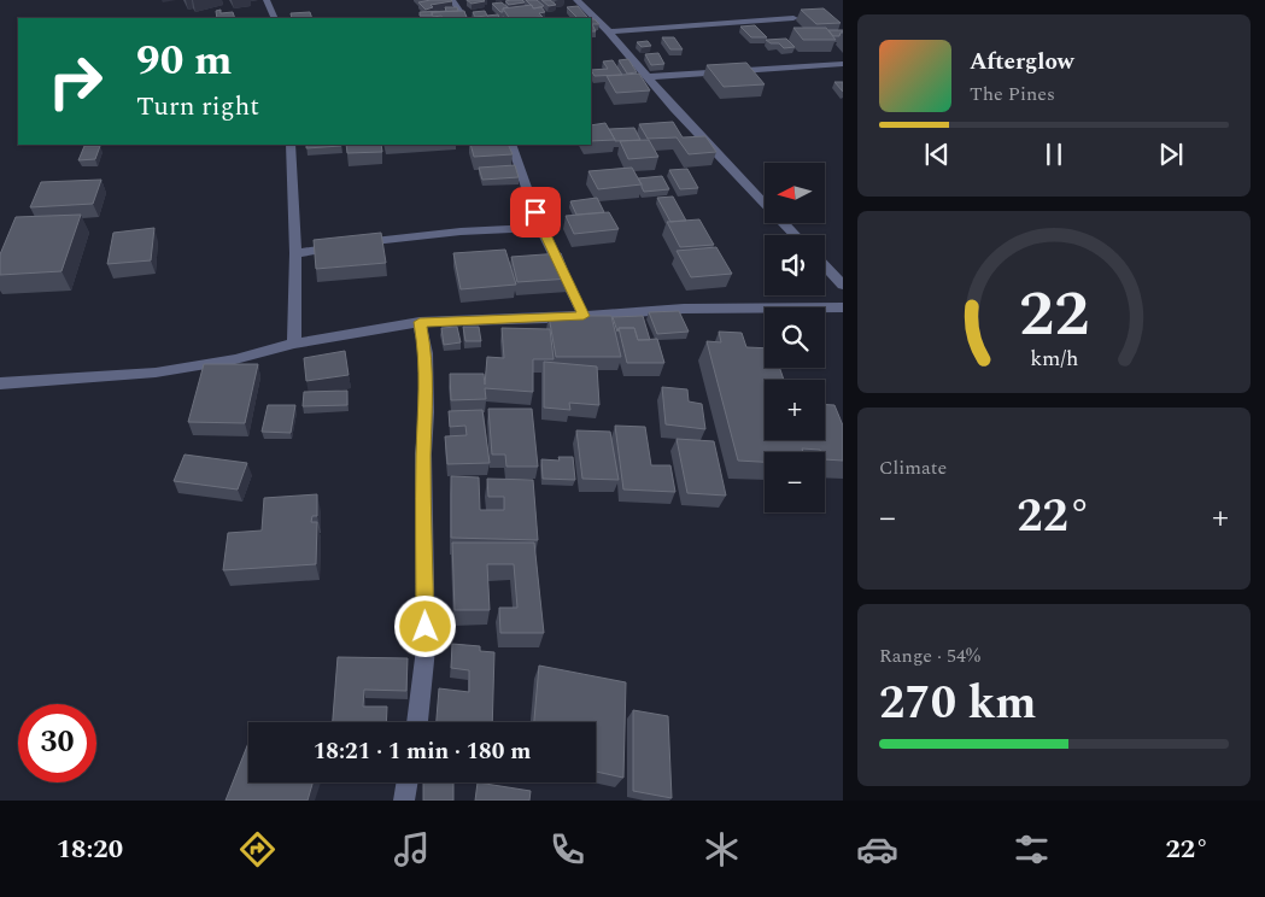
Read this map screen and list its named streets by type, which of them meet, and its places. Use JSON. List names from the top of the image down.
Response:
{
  "north": "left",
  "page": {
    "turn": ["90 m", "Turn right"],
    "song": ["Afterglow", "The Pines"],
    "map_buttons": ["+", "−"],
    "tile": [
      "Climate",
      ["Range · 54%", "270 km"]
    ],
    "heat": ["−", "22°", "+"],
    "limit": "30",
    "trip": "18:21 · 1 min · 180 m",
    "tabs": ["18:20", "22°"],
    "gauge": ["22", "km/h"]
  }
}
